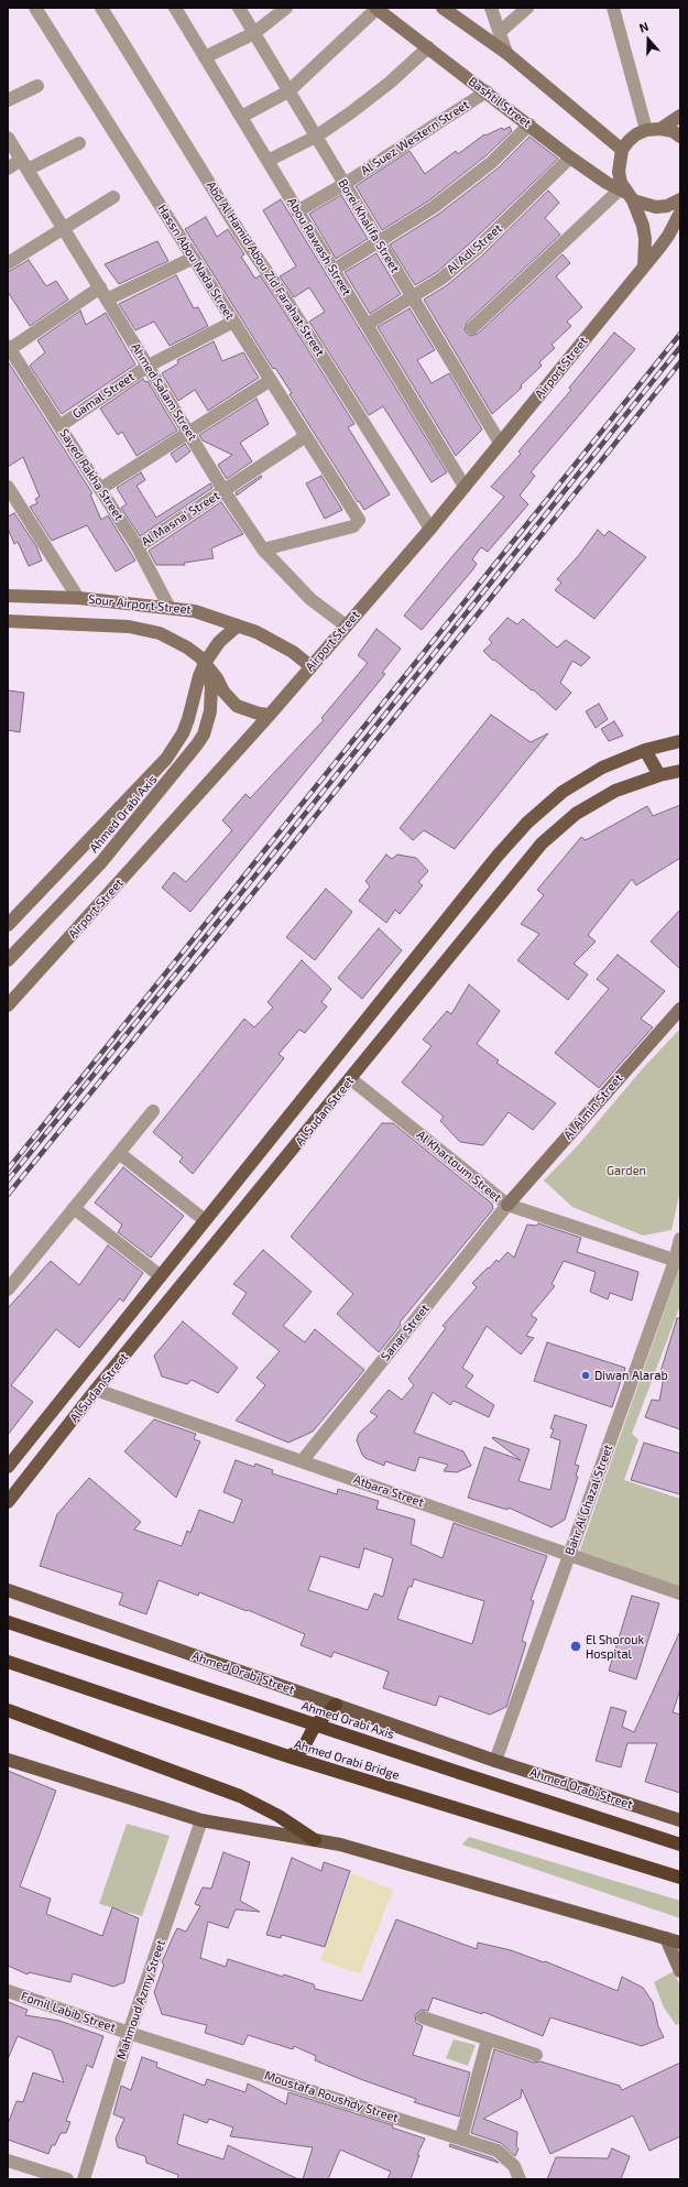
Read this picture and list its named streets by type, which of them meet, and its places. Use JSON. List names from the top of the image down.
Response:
{
  "streets": {
    "highway": ["Ahmed Orabi Axis", "Ahmed Orabi Bridge"],
    "main road": ["Al Sudan Street", "Ahmed Orabi Street"],
    "street": [
      "Bashtil Street",
      "Al Suez Western Street",
      "Borei Khalifa Street",
      "Abou Rawash Street",
      "Al Adl Street",
      "Hassn Abou Nada Street",
      "Abd Al Hamid Abou Zid Farahat Street",
      "Airport Street",
      "Ahmed Salam Street",
      "Gamal Street",
      "Sayed Rakha Street",
      "Al Masna' Street",
      "Sour Airport Street",
      "Al Almin Street",
      "Al Khartoum Street",
      "Sanar Street",
      "Atbara Street",
      "Bahr Al Ghazal Street",
      "Mahmoud Azmy Street",
      "Fomil Labib Street",
      "Moustafa Roushdy Street"
    ]
  },
  "crossings": [
    ["Bashtil Street", "Al Suez Western Street"],
    ["Bashtil Street", "Al Adl Street"],
    ["Al Suez Western Street", "Borei Khalifa Street"],
    ["Al Suez Western Street", "Abou Rawash Street"],
    ["Borei Khalifa Street", "Al Adl Street"],
    ["Borei Khalifa Street", "Airport Street"],
    ["Abou Rawash Street", "Al Adl Street"],
    ["Abou Rawash Street", "Airport Street"],
    ["Hassn Abou Nada Street", "Ahmed Salam Street"],
    ["Hassn Abou Nada Street", "Gamal Street"],
    ["Hassn Abou Nada Street", "Al Masna' Street"],
    ["Abd Al Hamid Abou Zid Farahat Street", "Airport Street"],
    ["Airport Street", "Ahmed Salam Street"],
    ["Airport Street", "Sour Airport Street"],
    ["Airport Street", "Ahmed Orabi Axis"],
    ["Ahmed Salam Street", "Gamal Street"],
    ["Ahmed Salam Street", "Al Masna' Street"],
    ["Gamal Street", "Sayed Rakha Street"],
    ["Sayed Rakha Street", "Al Masna' Street"],
    ["Sayed Rakha Street", "Sour Airport Street"],
    ["Sour Airport Street", "Ahmed Orabi Axis"],
    ["Al Almin Street", "Al Khartoum Street"],
    ["Al Almin Street", "Sanar Street"],
    ["Al Sudan Street", "Al Khartoum Street"],
    ["Al Sudan Street", "Atbara Street"],
    ["Al Khartoum Street", "Sanar Street"],
    ["Al Khartoum Street", "Bahr Al Ghazal Street"],
    ["Sanar Street", "Atbara Street"],
    ["Atbara Street", "Bahr Al Ghazal Street"],
    ["Bahr Al Ghazal Street", "Ahmed Orabi Street"],
    ["Mahmoud Azmy Street", "Fomil Labib Street"],
    ["Mahmoud Azmy Street", "Moustafa Roushdy Street"],
    ["Fomil Labib Street", "Moustafa Roushdy Street"]
  ],
  "parks": ["Garden"],
  "places": ["Diwan Alarab", "El Shorouk Hospital"],
  "north": "top"
}
